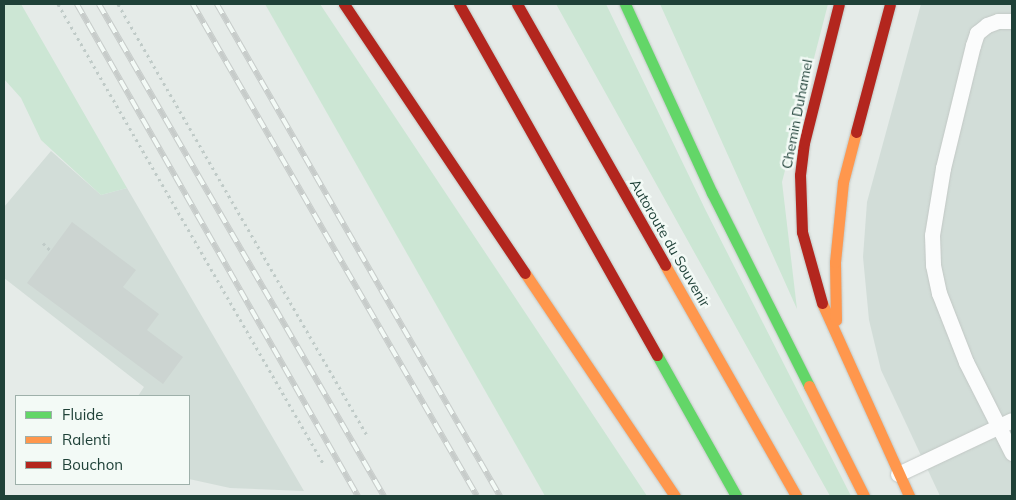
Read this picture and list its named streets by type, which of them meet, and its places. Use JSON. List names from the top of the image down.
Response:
{
  "streets": {
    "main road": ["Chemin Duhamel", "Autoroute du Souvenir"]
  },
  "legend": ["Fluide", "Ralenti", "Bouchon"]
}
